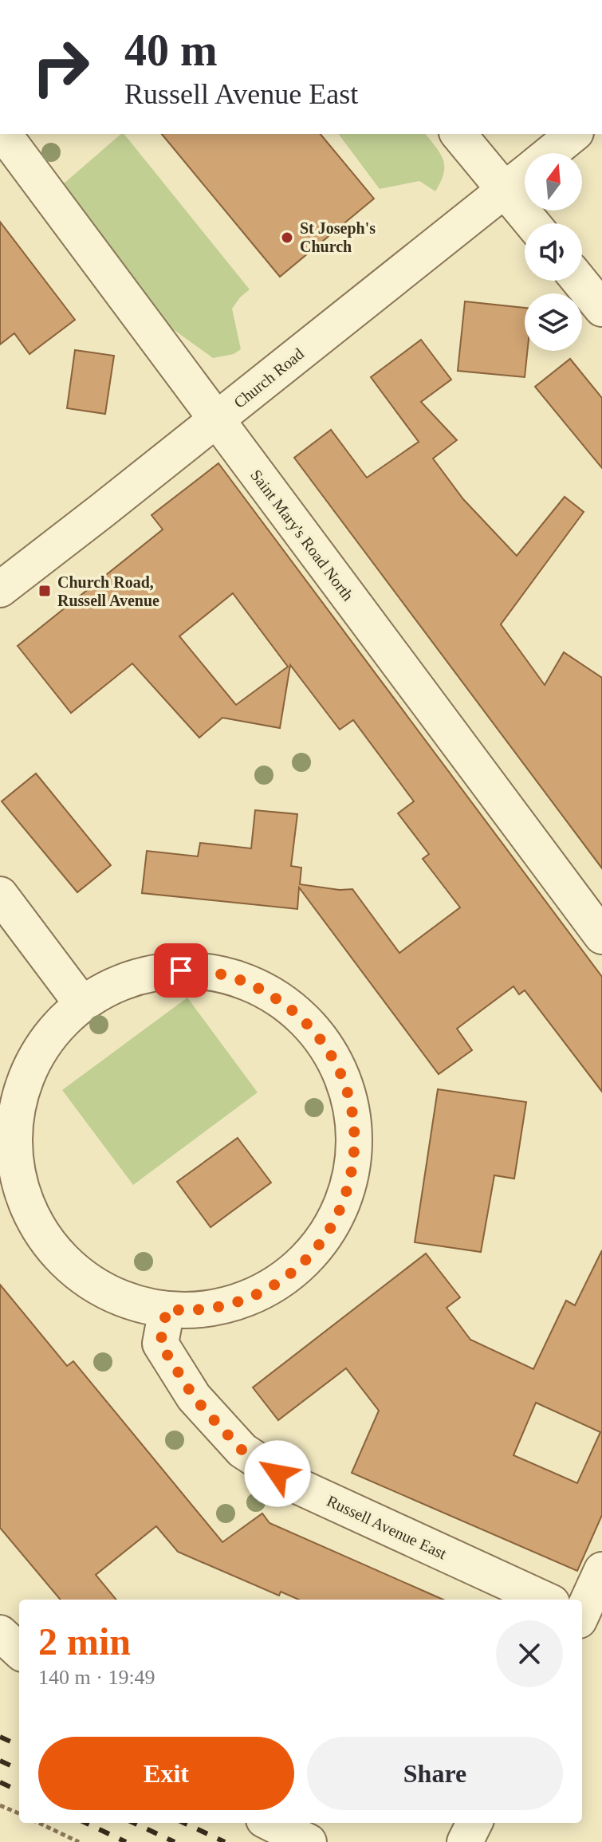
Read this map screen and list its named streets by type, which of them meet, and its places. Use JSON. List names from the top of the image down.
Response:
{
  "streets": {
    "street": ["Church Road", "Saint Mary's Road North", "Russell Avenue East"]
  },
  "crossings": [
    ["Church Road", "Saint Mary's Road North"]
  ],
  "places": {
    "other": ["St Joseph's Church"],
    "transit": ["Church Road, Russell Avenue"]
  },
  "north": "top",
  "page": {
    "turn": ["40 m", "Russell Avenue East"],
    "heading": ["2 min", "140 m · 19:49"],
    "buttons": ["Exit", "Share"]
  }
}
